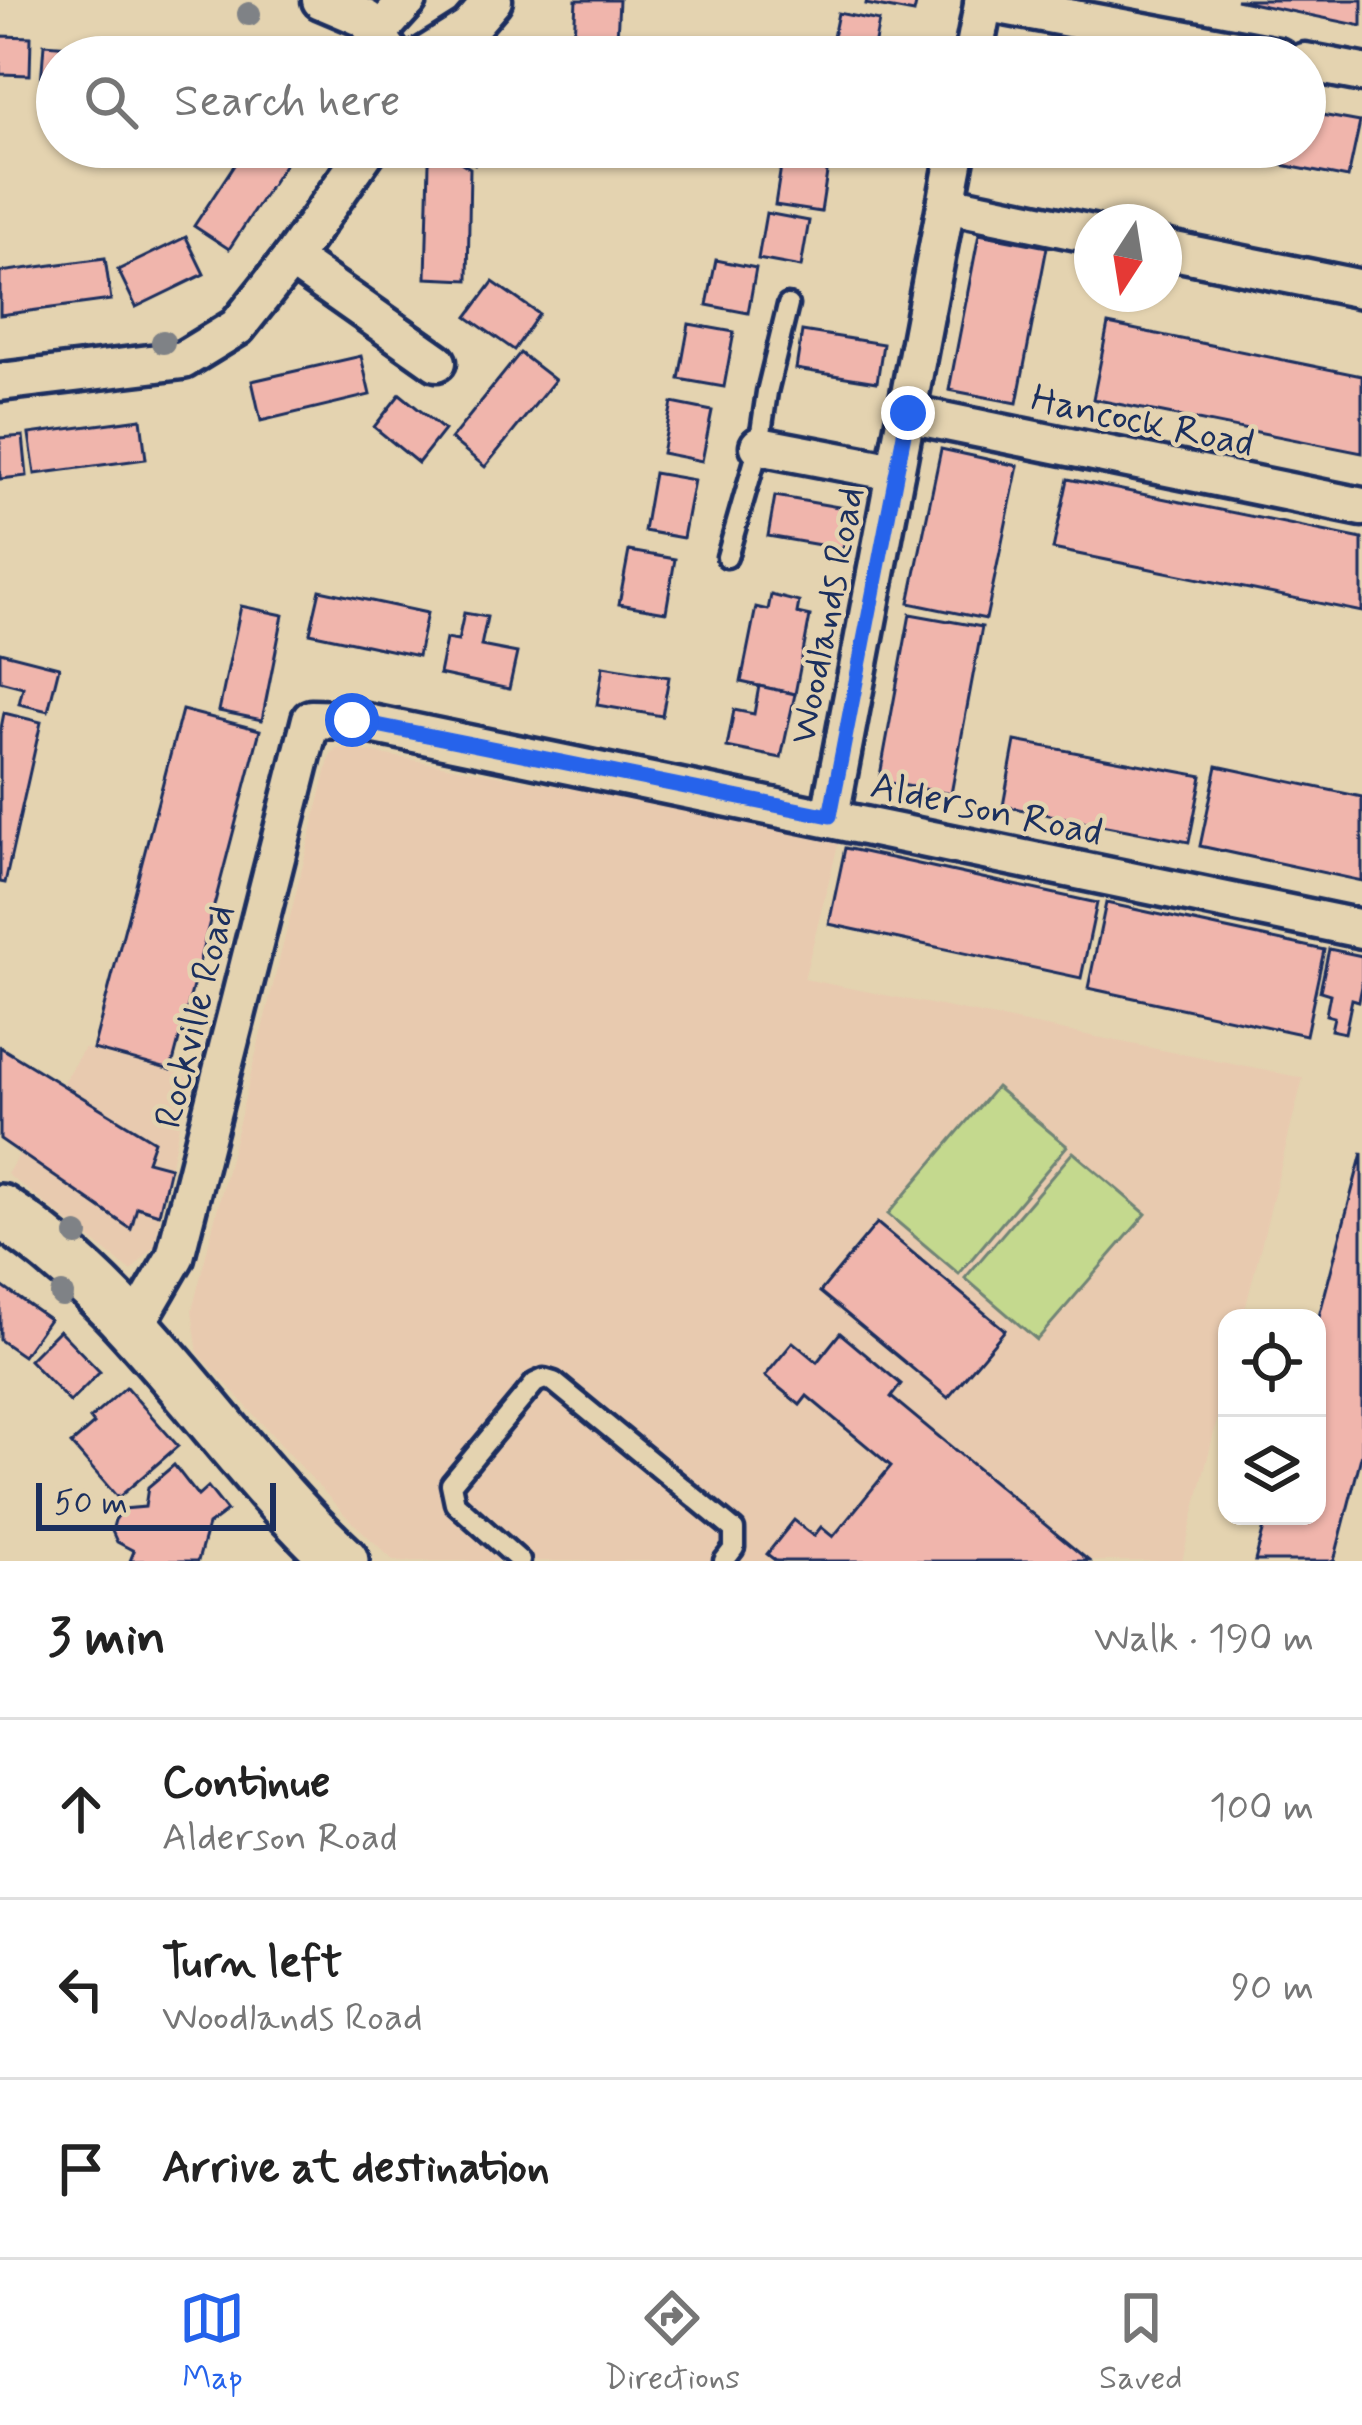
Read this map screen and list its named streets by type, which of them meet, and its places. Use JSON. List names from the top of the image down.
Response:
{
  "streets": {
    "street": [
      "Hancock Road",
      "Woodlands Road",
      "Alderson Road",
      "Rockville Road"
    ]
  },
  "crossings": [
    ["Hancock Road", "Woodlands Road"],
    ["Woodlands Road", "Alderson Road"],
    ["Alderson Road", "Rockville Road"]
  ],
  "scale_bar": "50 m",
  "north": "bottom",
  "page": {
    "search": "Search here",
    "scale": "50 m",
    "heading": ["3 min", "Walk · 190 m"],
    "list": [
      ["Continue", "Alderson Road", "100 m"],
      ["Turn left", "Woodlands Road", "90 m"],
      "Arrive at destination"
    ],
    "nav": ["Map", "Directions", "Saved"]
  }
}
